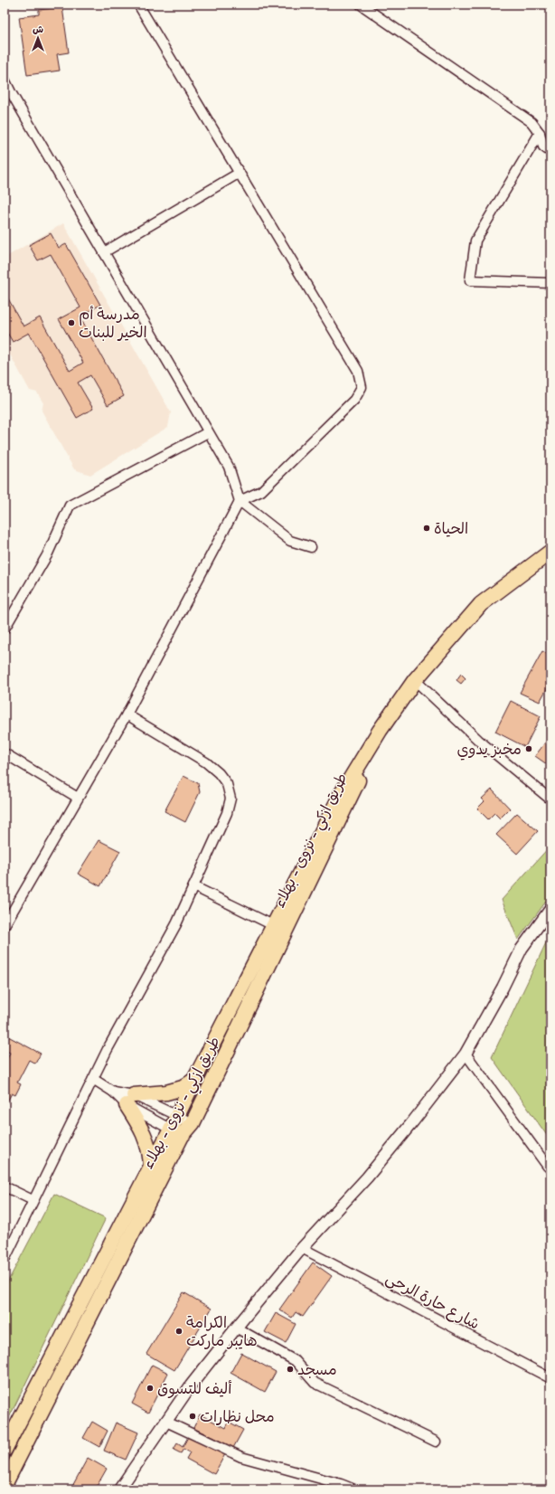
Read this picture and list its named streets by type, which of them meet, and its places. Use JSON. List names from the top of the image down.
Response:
{
  "streets": {
    "main road": ["طريق ازكي - نزوى - بهلاء"],
    "street": ["شارع حارة الرحى"]
  },
  "places": [
    "مدرسة أم الخير للبنات",
    "الحياة",
    "مخبز يدوي",
    "الكرامة هايبر ماركت",
    "مسجد",
    "أليف للتسوق",
    "محل نظارات"
  ],
  "north": "top"
}
